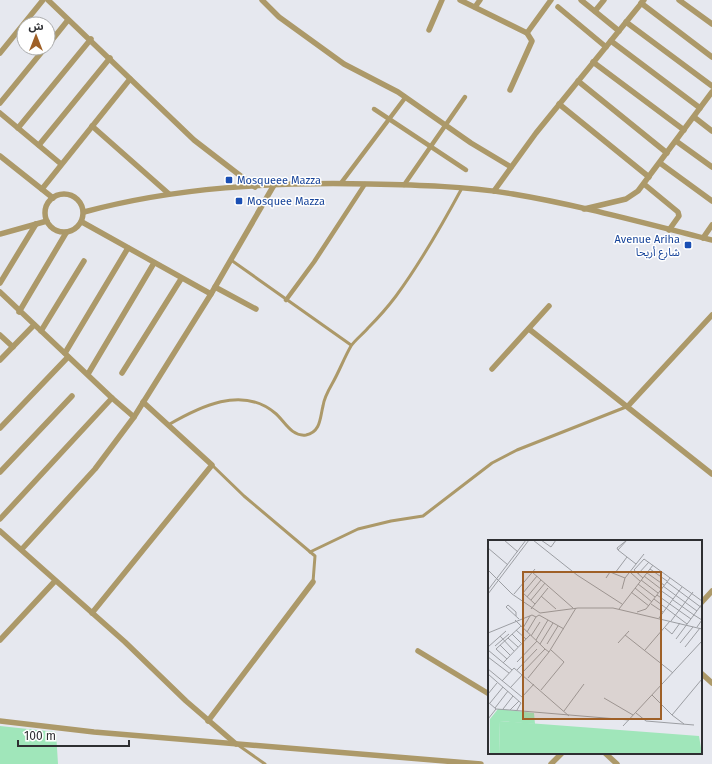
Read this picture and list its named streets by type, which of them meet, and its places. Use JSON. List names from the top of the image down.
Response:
{
  "places": {
    "transit": ["Mosqueee Mazza", "Mosquee Mazza", "Avenue Ariha شارع أريحا"]
  },
  "scale_bar": "100 m",
  "north": "top"
}
